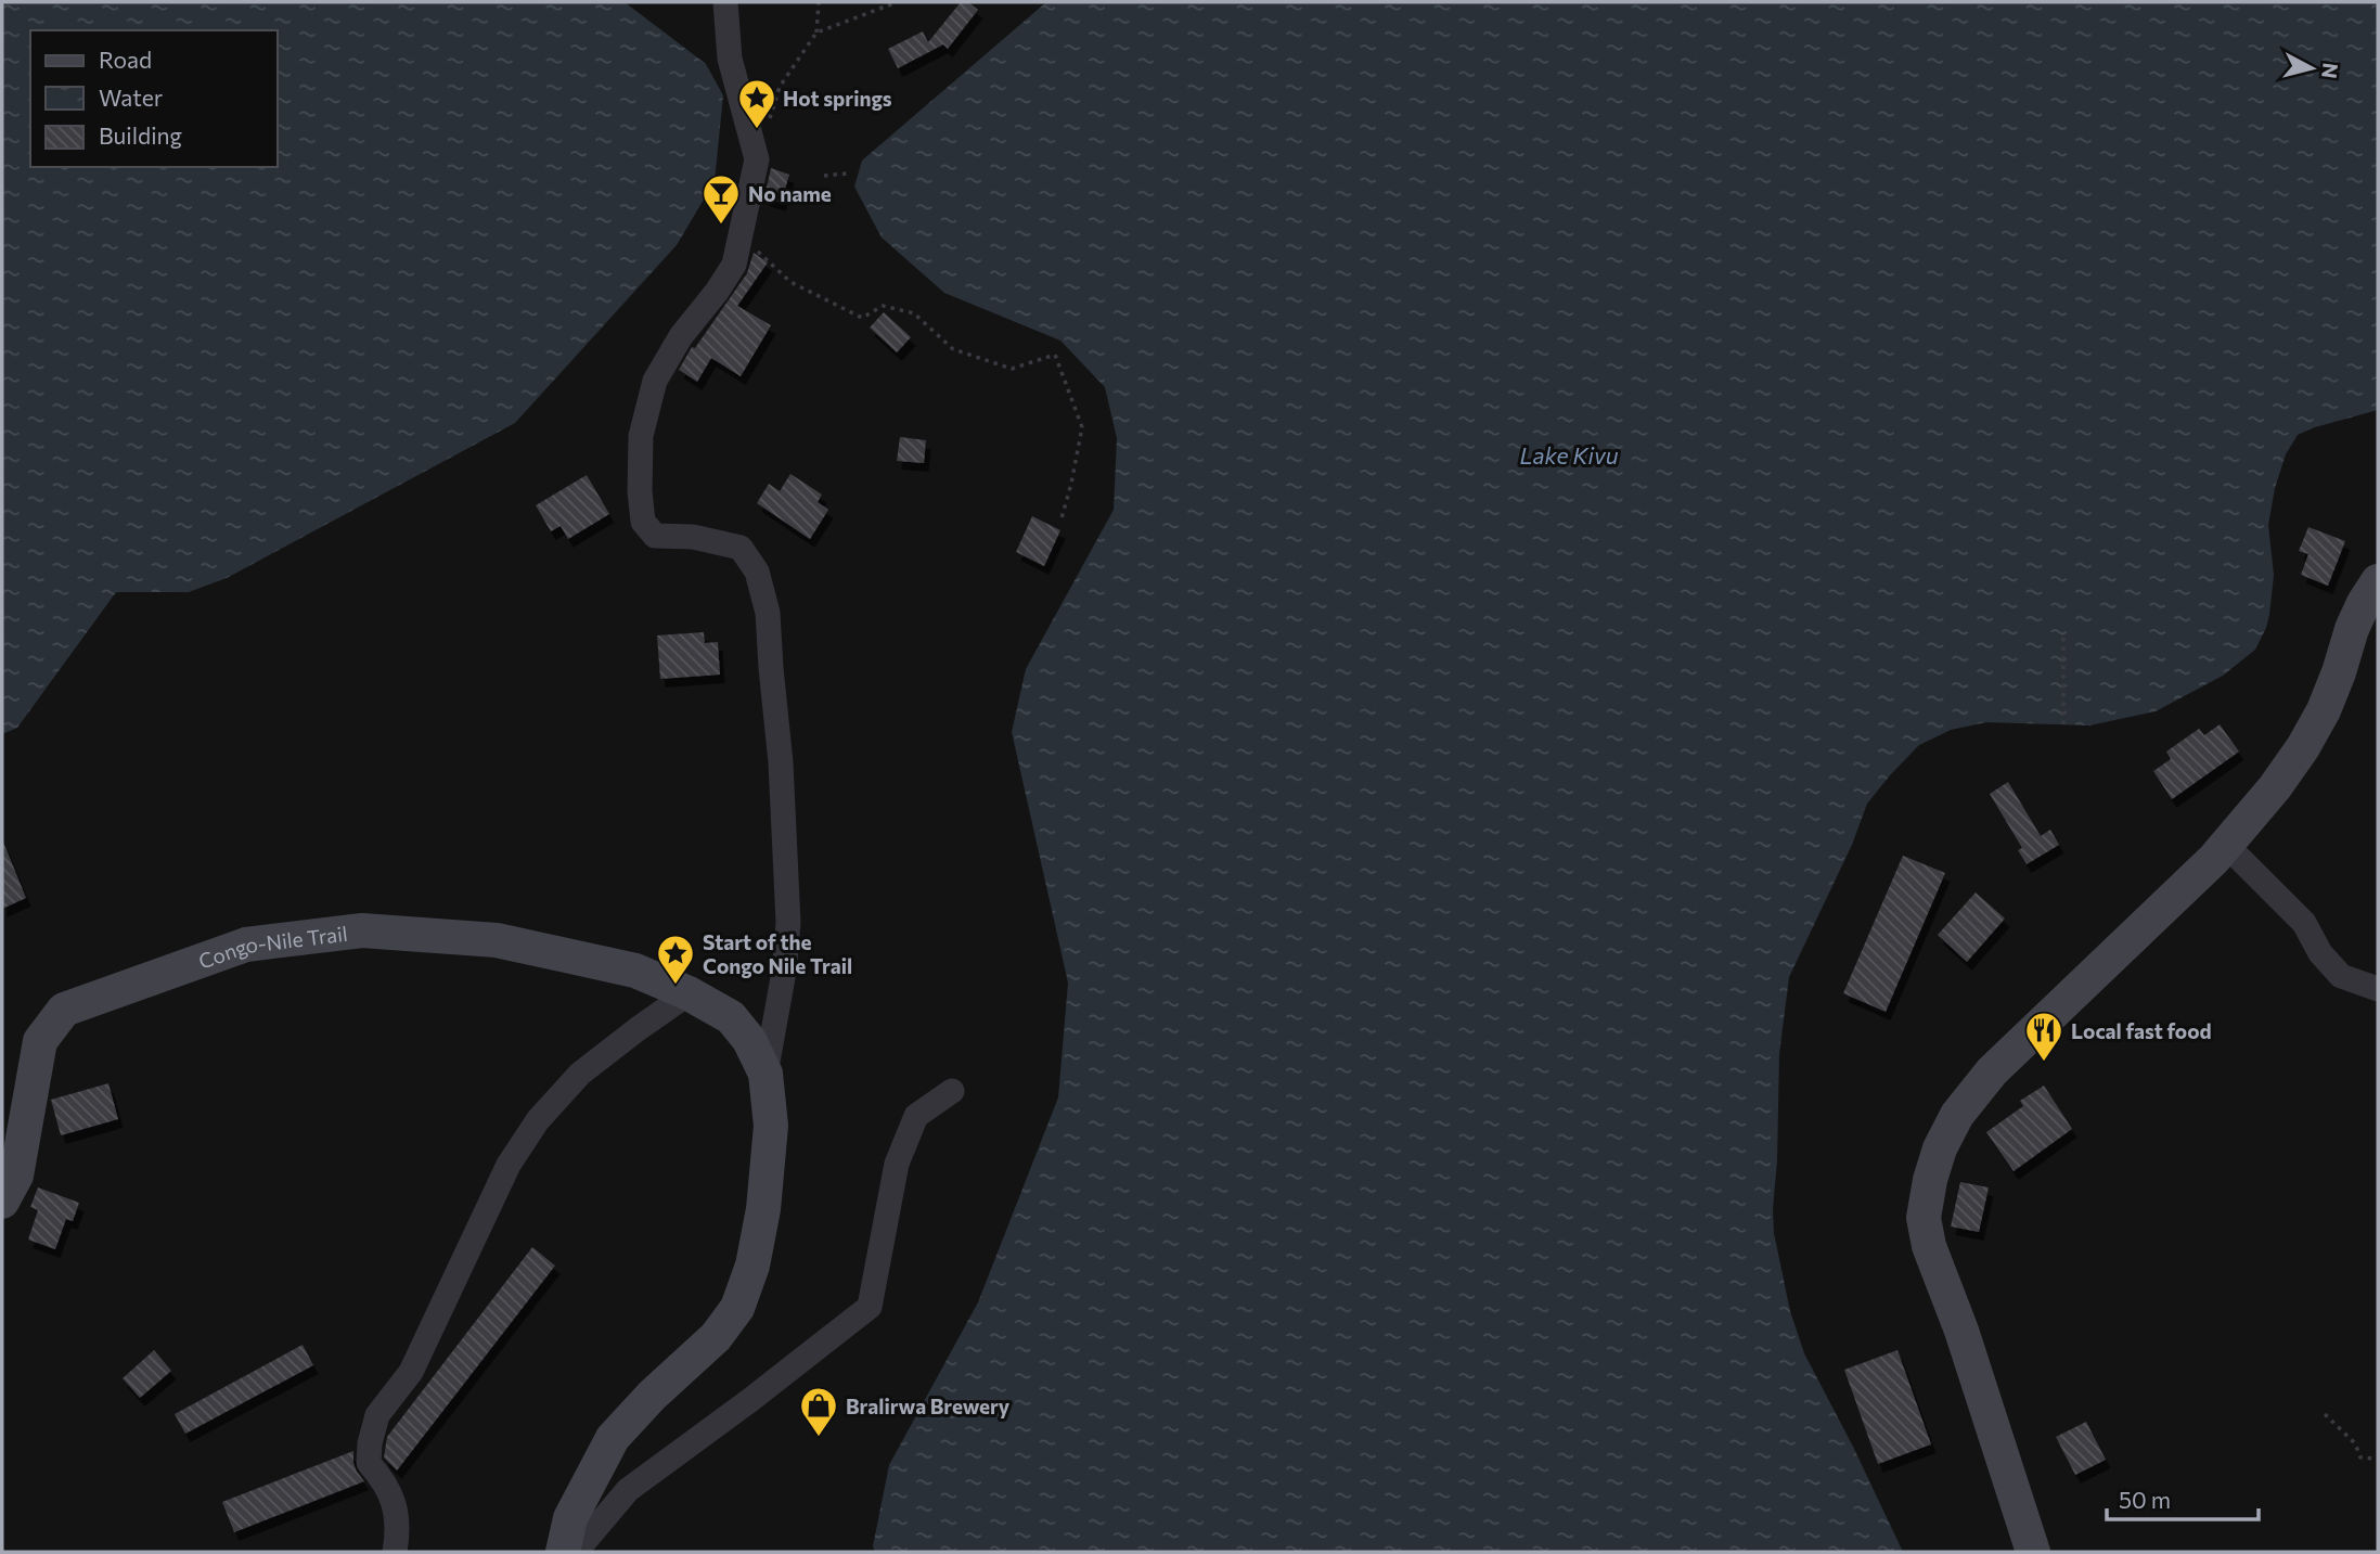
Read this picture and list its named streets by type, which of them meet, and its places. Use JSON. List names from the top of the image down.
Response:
{
  "streets": {
    "main road": ["Congo-Nile Trail"]
  },
  "water": ["Lake Kivu"],
  "places": {
    "place": ["Hot springs", "Start of the Congo Nile Trail"],
    "bar": ["No name"],
    "restaurant": ["Local fast food"],
    "shop": ["Bralirwa Brewery"]
  },
  "legend": ["Road", "Water", "Building"],
  "scale_bar": "50 m",
  "north": "right"
}
